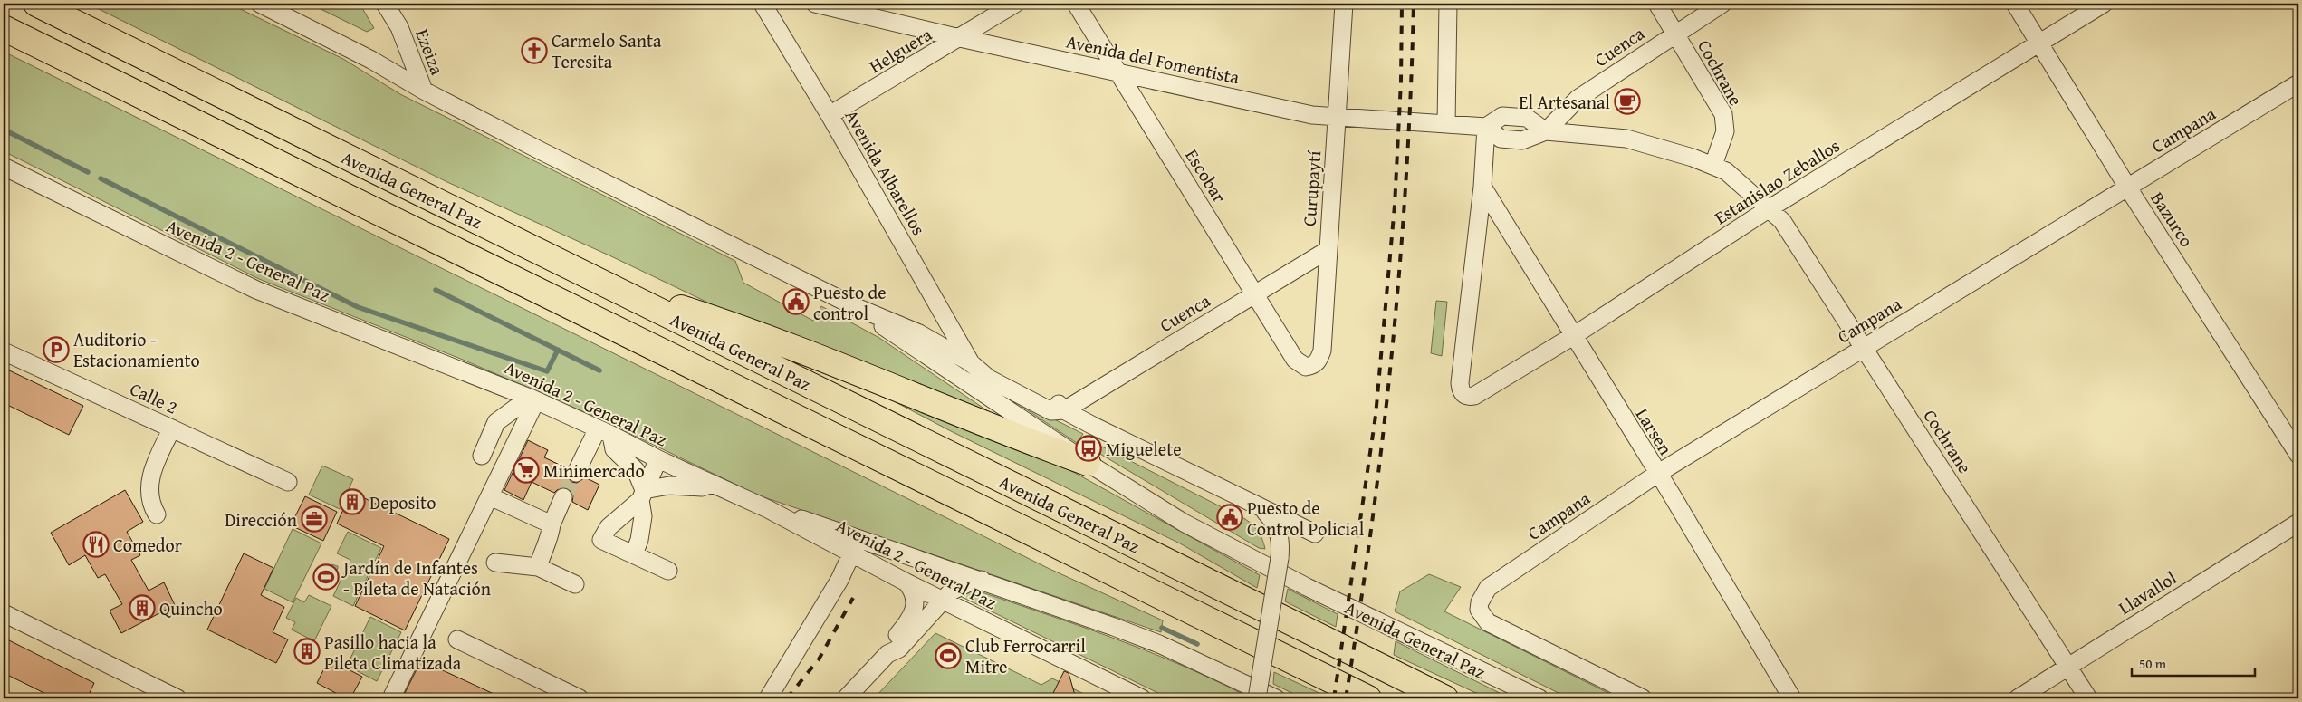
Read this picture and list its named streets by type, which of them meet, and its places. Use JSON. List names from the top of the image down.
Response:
{
  "streets": {
    "highway": ["Avenida General Paz"],
    "street": [
      "Cuenca",
      "Helguera",
      "Ezeiza",
      "Avenida del Fomentista",
      "Cochrane",
      "Campana",
      "Avenida Albarellos",
      "Escobar",
      "Estanislao Zeballos",
      "Curupaytí",
      "Bazurco",
      "Avenida 2 - General Paz",
      "Calle 2",
      "Larsen",
      "Llavallol"
    ]
  },
  "crossings": [
    ["Cuenca", "Avenida del Fomentista"],
    ["Cuenca", "Cochrane"],
    ["Cuenca", "Escobar"],
    ["Cuenca", "Curupaytí"],
    ["Cuenca", "Avenida General Paz"],
    ["Helguera", "Avenida del Fomentista"],
    ["Helguera", "Avenida Albarellos"],
    ["Ezeiza", "Avenida General Paz"],
    ["Avenida del Fomentista", "Cochrane"],
    ["Avenida del Fomentista", "Escobar"],
    ["Avenida del Fomentista", "Estanislao Zeballos"],
    ["Avenida del Fomentista", "Curupaytí"],
    ["Cochrane", "Campana"],
    ["Cochrane", "Estanislao Zeballos"],
    ["Cochrane", "Llavallol"],
    ["Campana", "Bazurco"],
    ["Campana", "Larsen"],
    ["Avenida Albarellos", "Avenida General Paz"],
    ["Escobar", "Curupaytí"],
    ["Estanislao Zeballos", "Bazurco"],
    ["Estanislao Zeballos", "Larsen"]
  ],
  "places": {
    "church": ["Carmelo Santa Teresita"],
    "cafe": ["El Artesanal"],
    "public building": ["Puesto de control", "Puesto de Control Policial"],
    "parking": ["Auditorio - Estacionamiento"],
    "bus stop": ["Miguelete"],
    "supermarket": ["Minimercado"],
    "building": ["Deposito", "Quincho", "Pasillo hacia la Pileta Climatizada"],
    "office": ["Dirección"],
    "restaurant": ["Comedor"],
    "sports": ["Jardín de Infantes - Pileta de Natación", "Club Ferrocarril Mitre"]
  },
  "scale_bar": "50 m"
}
